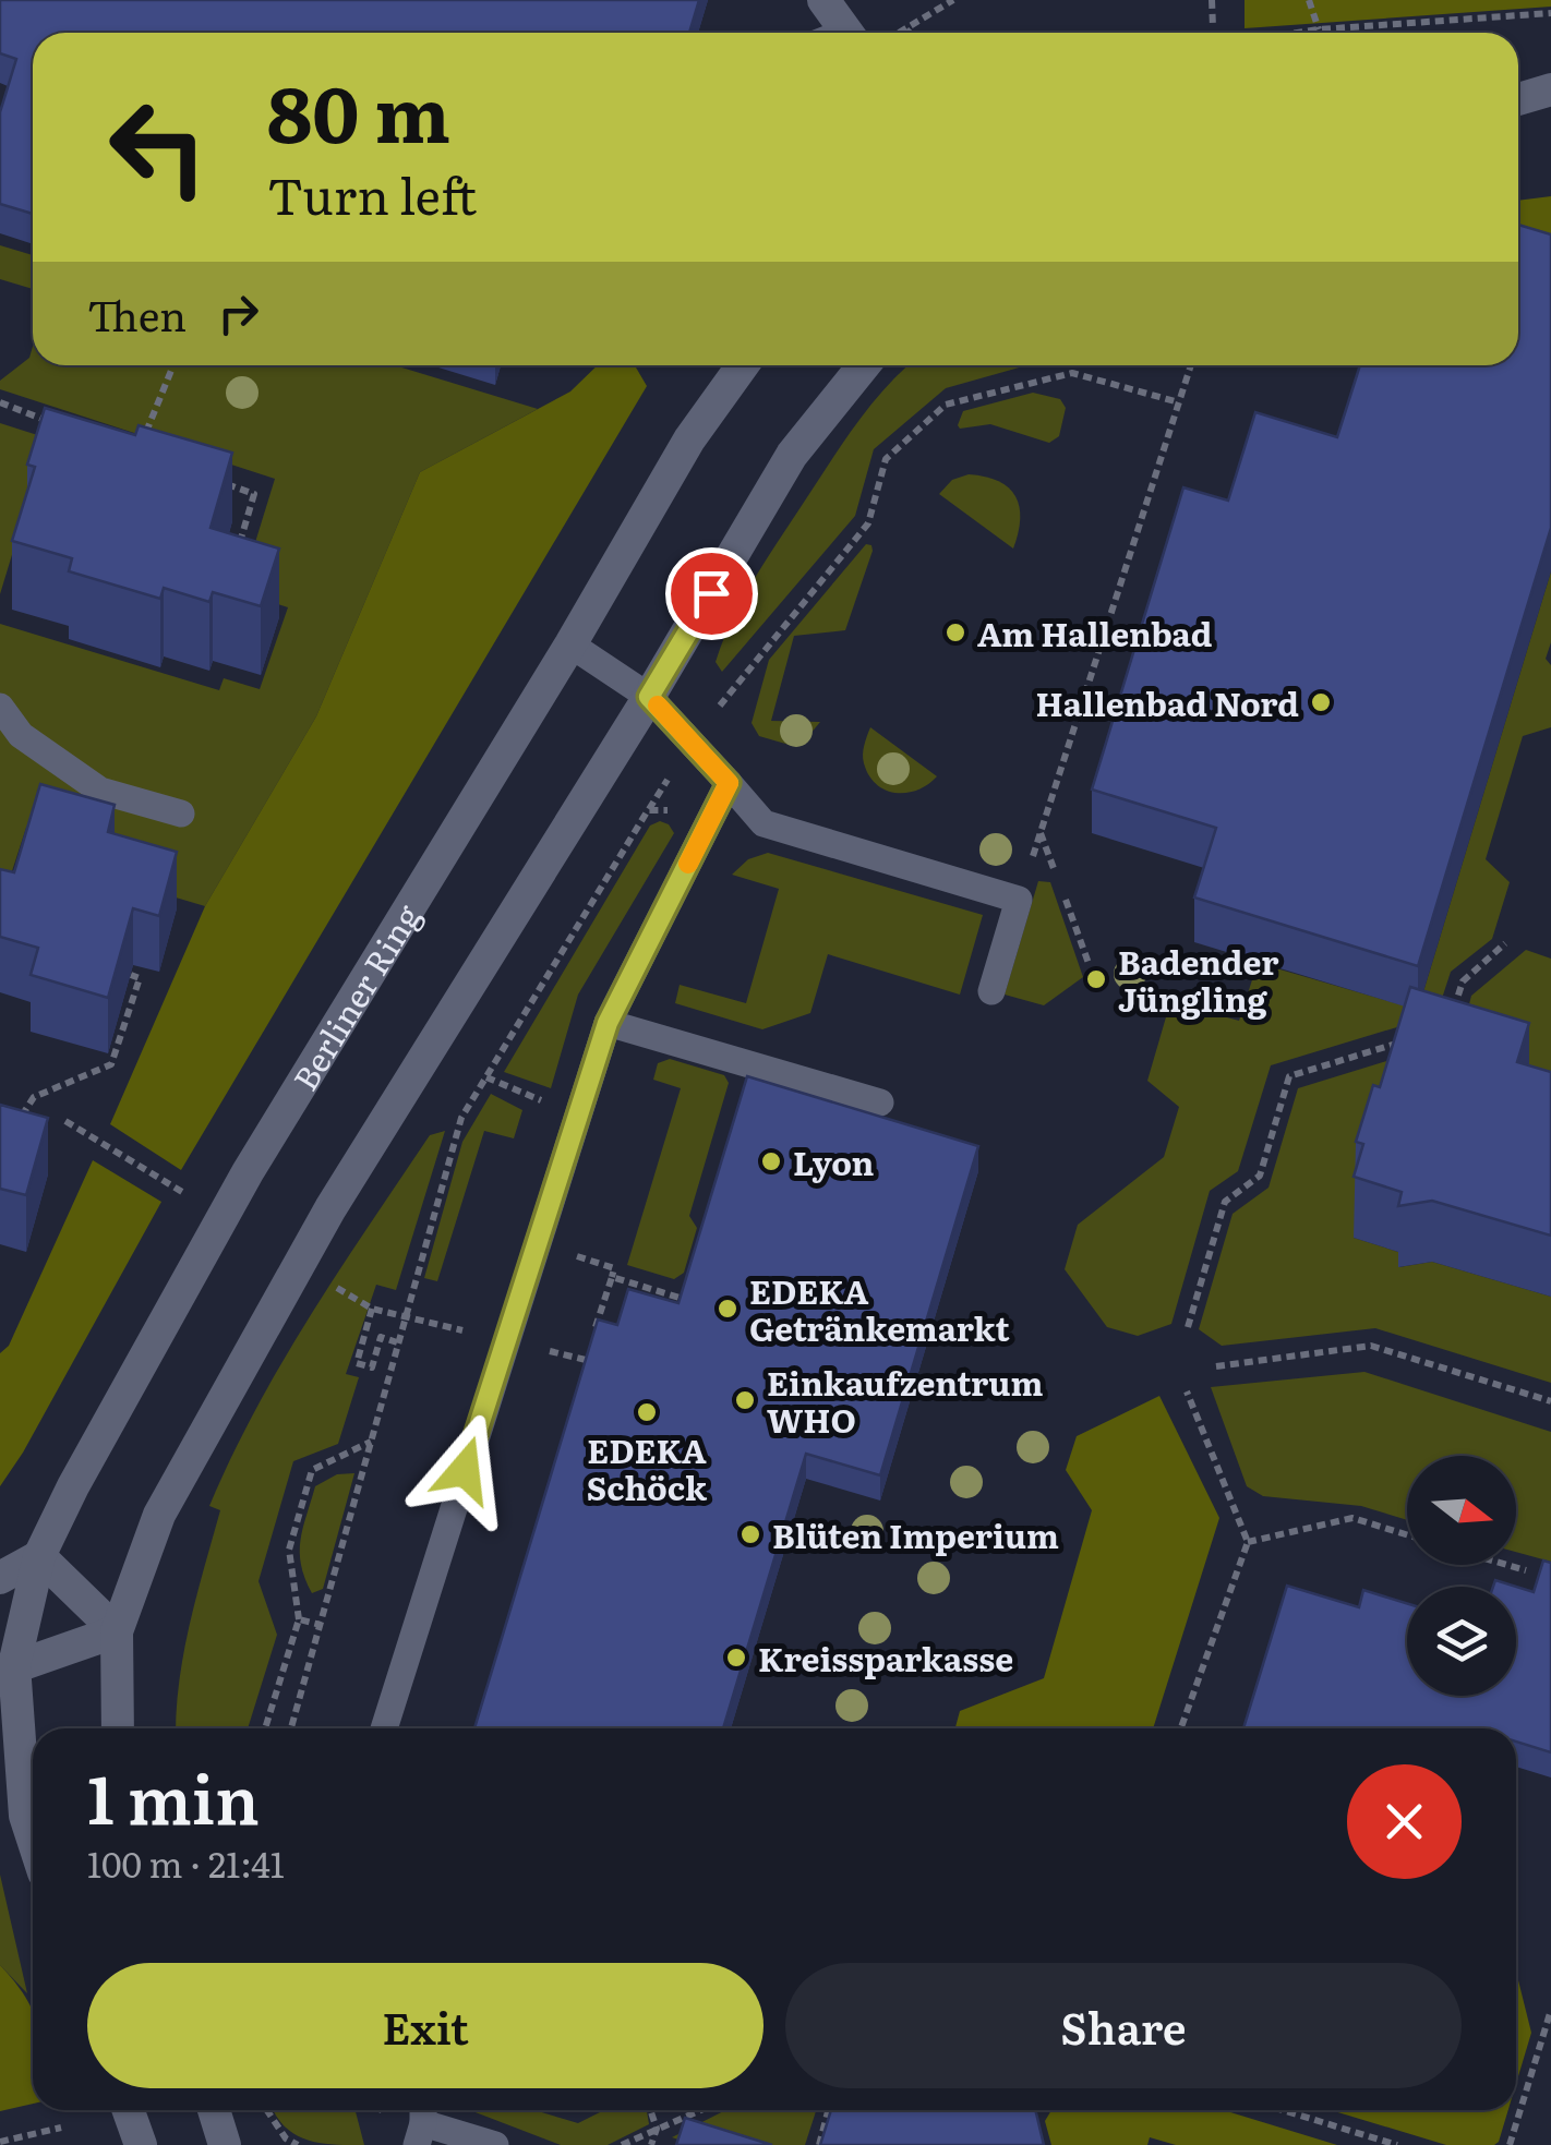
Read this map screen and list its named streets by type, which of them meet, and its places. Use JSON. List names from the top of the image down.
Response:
{
  "streets": {
    "street": ["Berliner Ring"]
  },
  "places": [
    "Am Hallenbad",
    "Hallenbad Nord",
    "Badender Jüngling",
    "Lyon",
    "EDEKA Getränkemarkt",
    "Einkaufzentrum WHO",
    "EDEKA Schöck",
    "Blüten Imperium",
    "Kreissparkasse"
  ],
  "north": "right",
  "page": {
    "turn": ["80 m", "Turn left"],
    "then": "Then",
    "heading": ["1 min", "100 m · 21:41"],
    "buttons": ["Exit", "Share"]
  }
}
